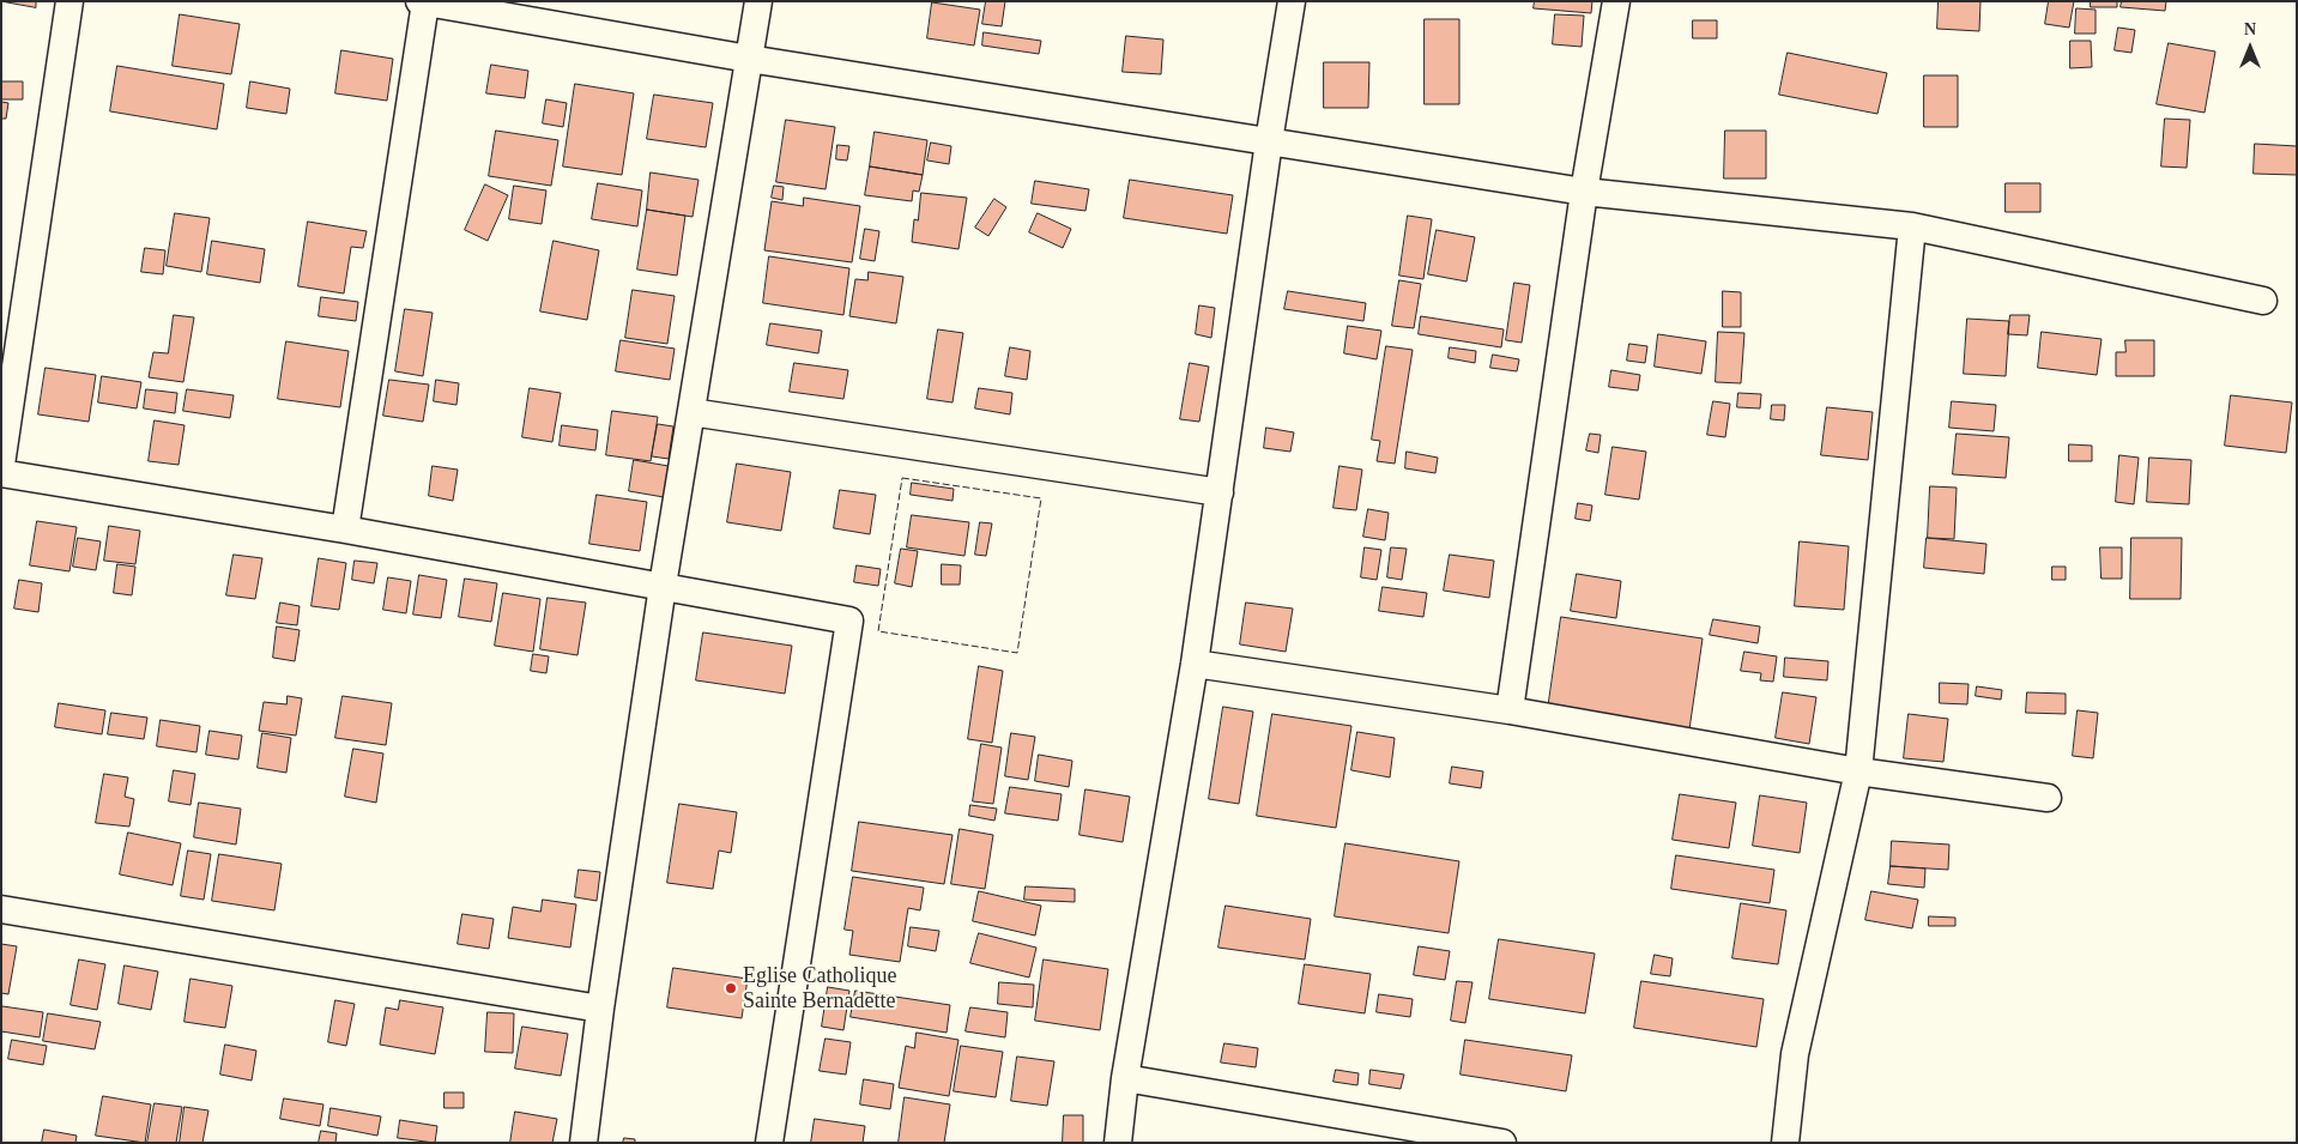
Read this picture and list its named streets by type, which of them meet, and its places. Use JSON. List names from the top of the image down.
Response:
{
  "places": ["Eglise Catholique Sainte Bernadette"],
  "north": "top"
}
